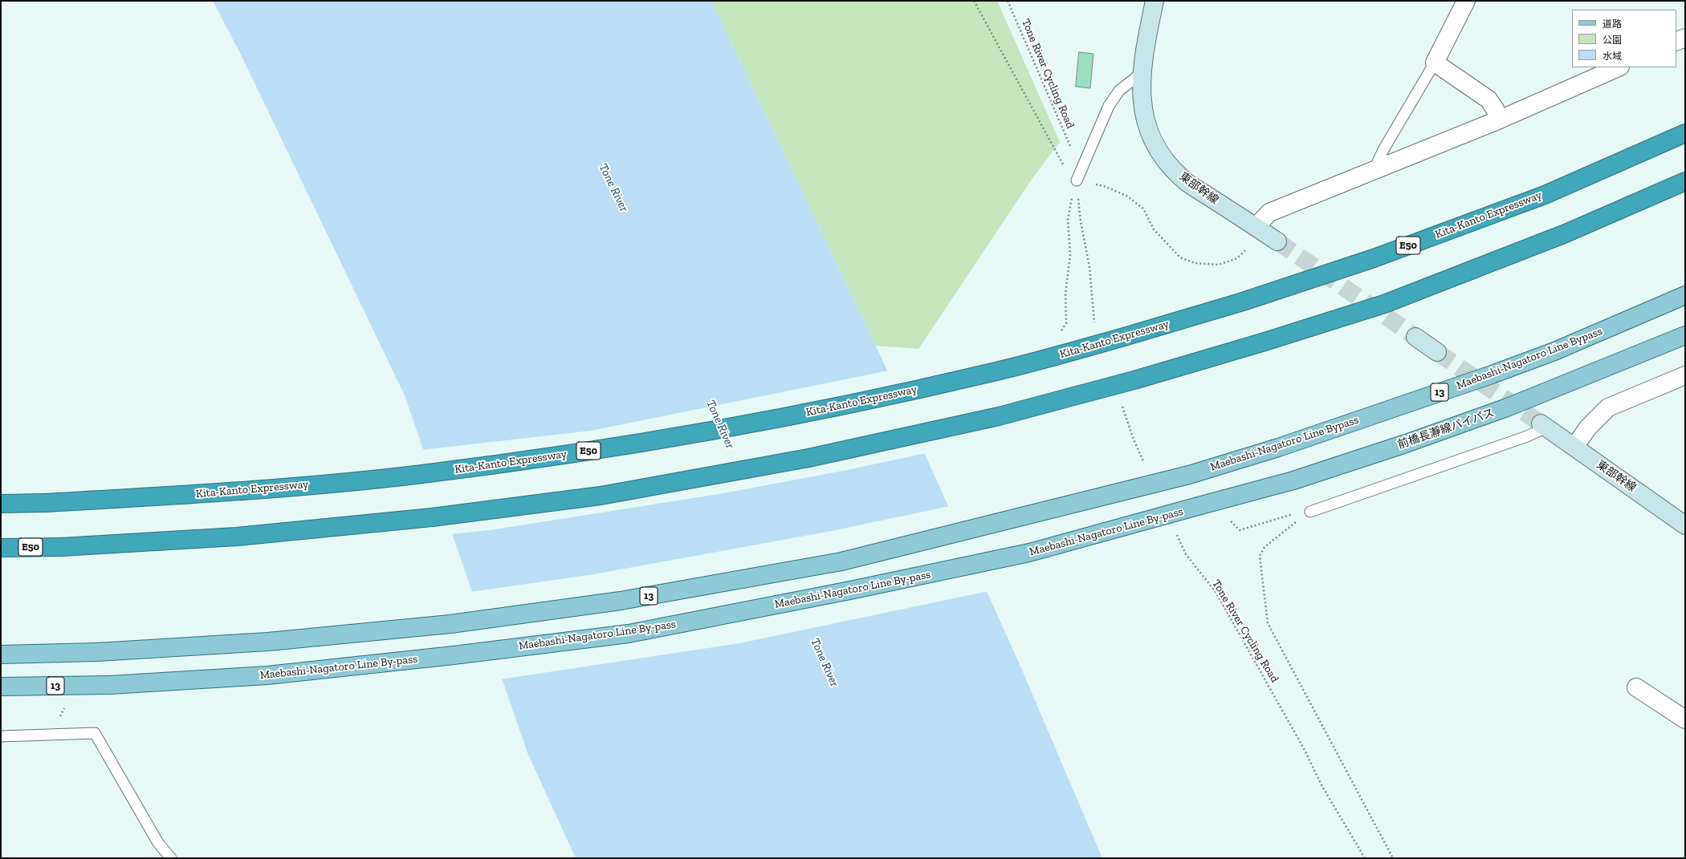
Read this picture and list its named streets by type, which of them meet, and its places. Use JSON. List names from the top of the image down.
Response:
{
  "streets": {
    "highway": ["Kita-Kanto Expressway", "E50"],
    "main road": [
      "Maebashi-Nagatoro Line Bypass",
      "13",
      "前橋長瀞線バイパス",
      "Maebashi-Nagatoro Line By-pass"
    ],
    "street": ["東部幹線"],
    "path": ["Tone River Cycling Road"]
  },
  "crossings": [
    ["前橋長瀞線バイパス", "Maebashi-Nagatoro Line By-pass"]
  ],
  "water": ["Tone River"],
  "legend": ["道路", "公園", "水域"]
}
